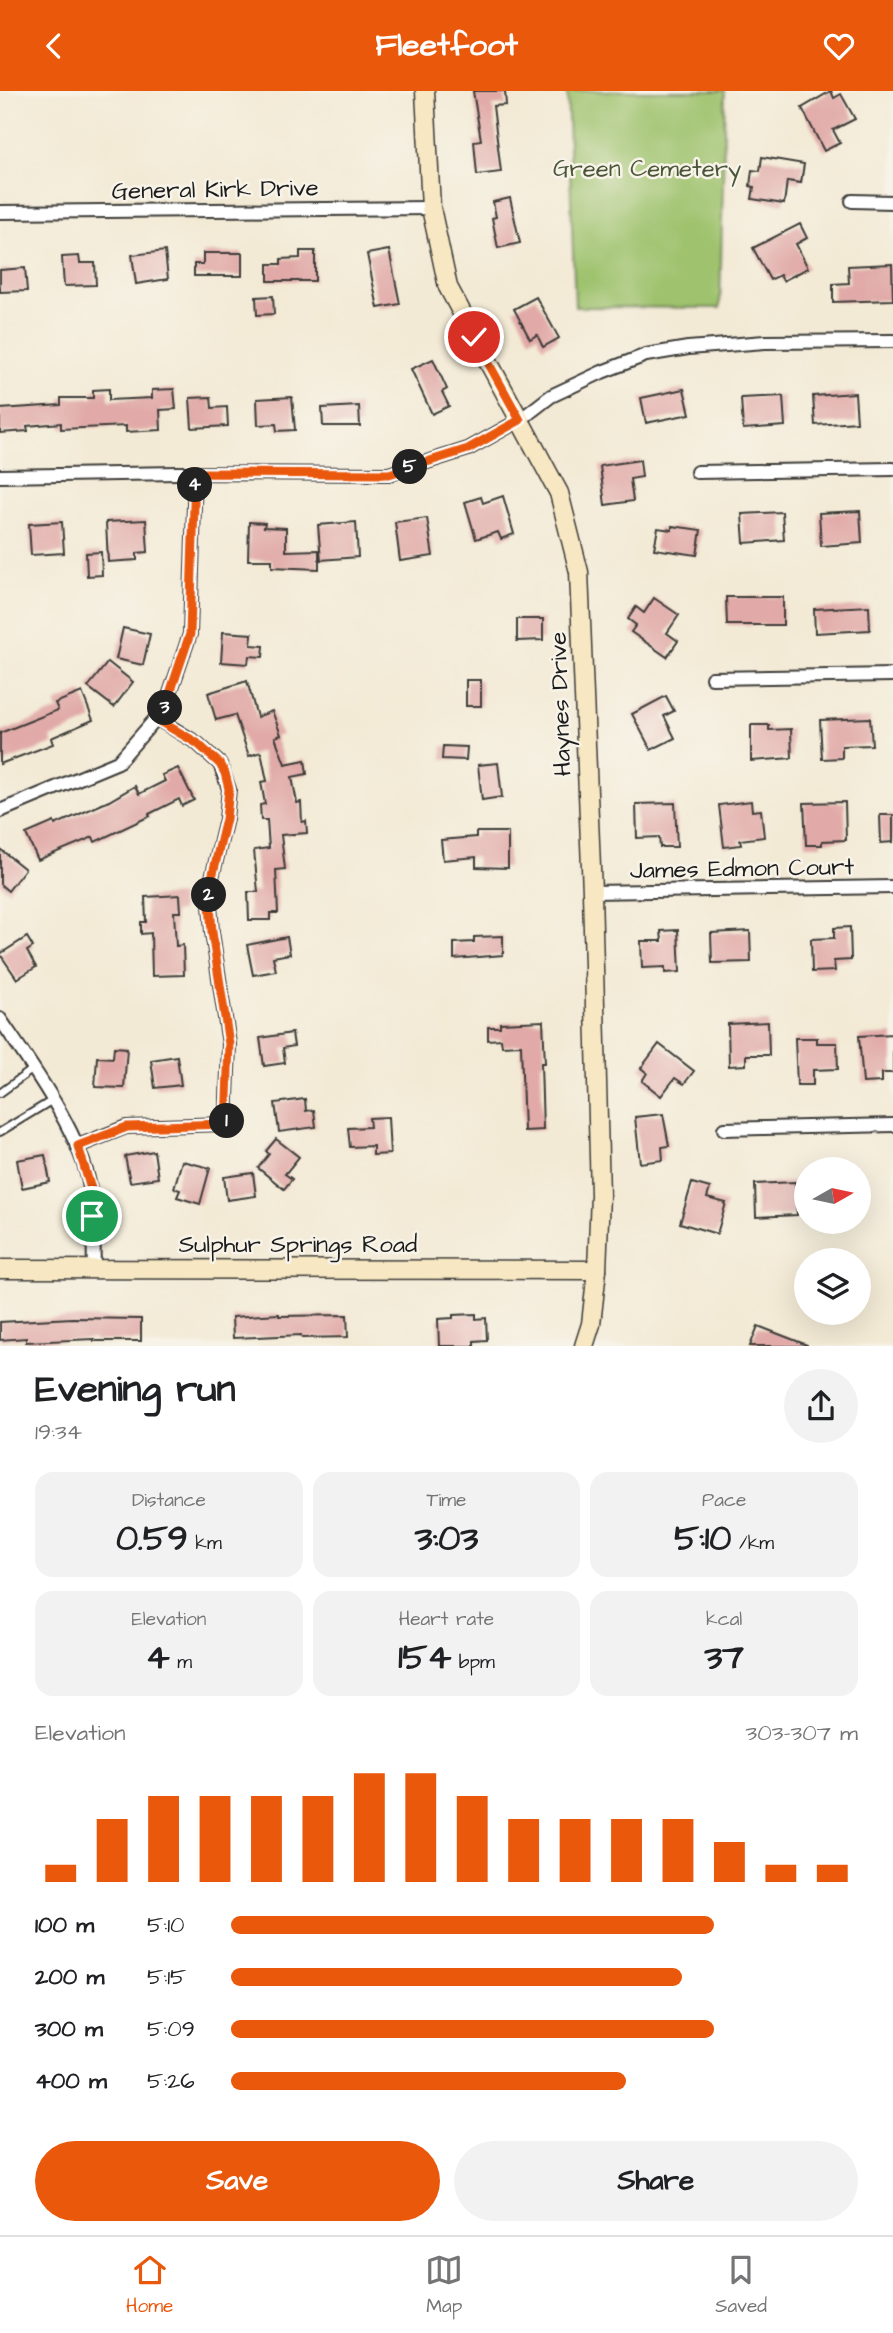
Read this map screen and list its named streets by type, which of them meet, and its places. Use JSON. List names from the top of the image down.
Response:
{
  "streets": {
    "street": [
      "General Kirk Drive",
      "Haynes Drive",
      "James Edmon Court",
      "Sulphur Springs Road"
    ]
  },
  "crossings": [
    ["General Kirk Drive", "Haynes Drive"],
    ["Haynes Drive", "James Edmon Court"],
    ["Haynes Drive", "Sulphur Springs Road"]
  ],
  "parks": ["Green Cemetery"],
  "north": "right",
  "page": {
    "header": "Fleetfoot",
    "pins": [
      "5",
      "4",
      "3",
      "2",
      "1"
    ],
    "heading": ["Evening run", "19:34"],
    "stats": [
      ["Distance", "0.59 km"],
      ["Time", "3:03"],
      ["Pace", "5:10 /km"],
      ["Elevation", "4 m"],
      ["Heart rate", "154 bpm"],
      ["kcal", "37"]
    ],
    "chart": ["Elevation", "303–307 m"],
    "list": [
      {
        "name": "100 m",
        "note": "5:10"
      },
      {
        "name": "200 m",
        "note": "5:15"
      },
      {
        "name": "300 m",
        "note": "5:09"
      },
      {
        "name": "400 m",
        "note": "5:26"
      }
    ],
    "buttons": ["Save", "Share"],
    "tabs": ["Home", "Map", "Saved"]
  }
}
